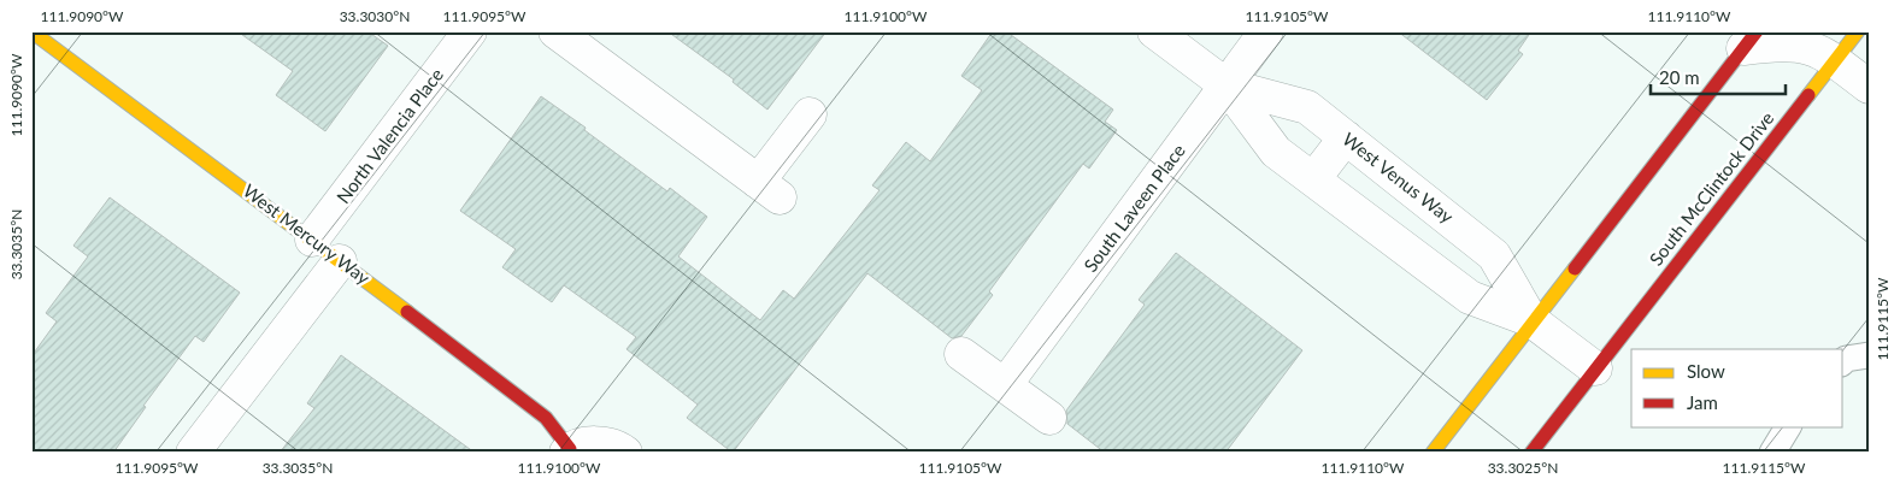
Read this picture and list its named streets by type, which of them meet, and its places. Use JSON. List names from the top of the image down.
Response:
{
  "streets": {
    "main road": ["South McClintock Drive", "West Mercury Way"],
    "street": ["North Valencia Place", "West Venus Way", "South Laveen Place"]
  },
  "crossings": [
    ["North Valencia Place", "West Mercury Way"],
    ["West Venus Way", "South McClintock Drive"],
    ["West Venus Way", "South Laveen Place"]
  ],
  "legend": ["Slow", "Jam"],
  "scale_bar": "20 m",
  "coordinates": [
    "111.9090°W",
    "33.3030°N",
    "111.9095°W",
    "111.9100°W",
    "111.9105°W",
    "111.9110°W",
    "33.3035°N",
    "111.9115°W",
    "33.3025°N"
  ]
}
